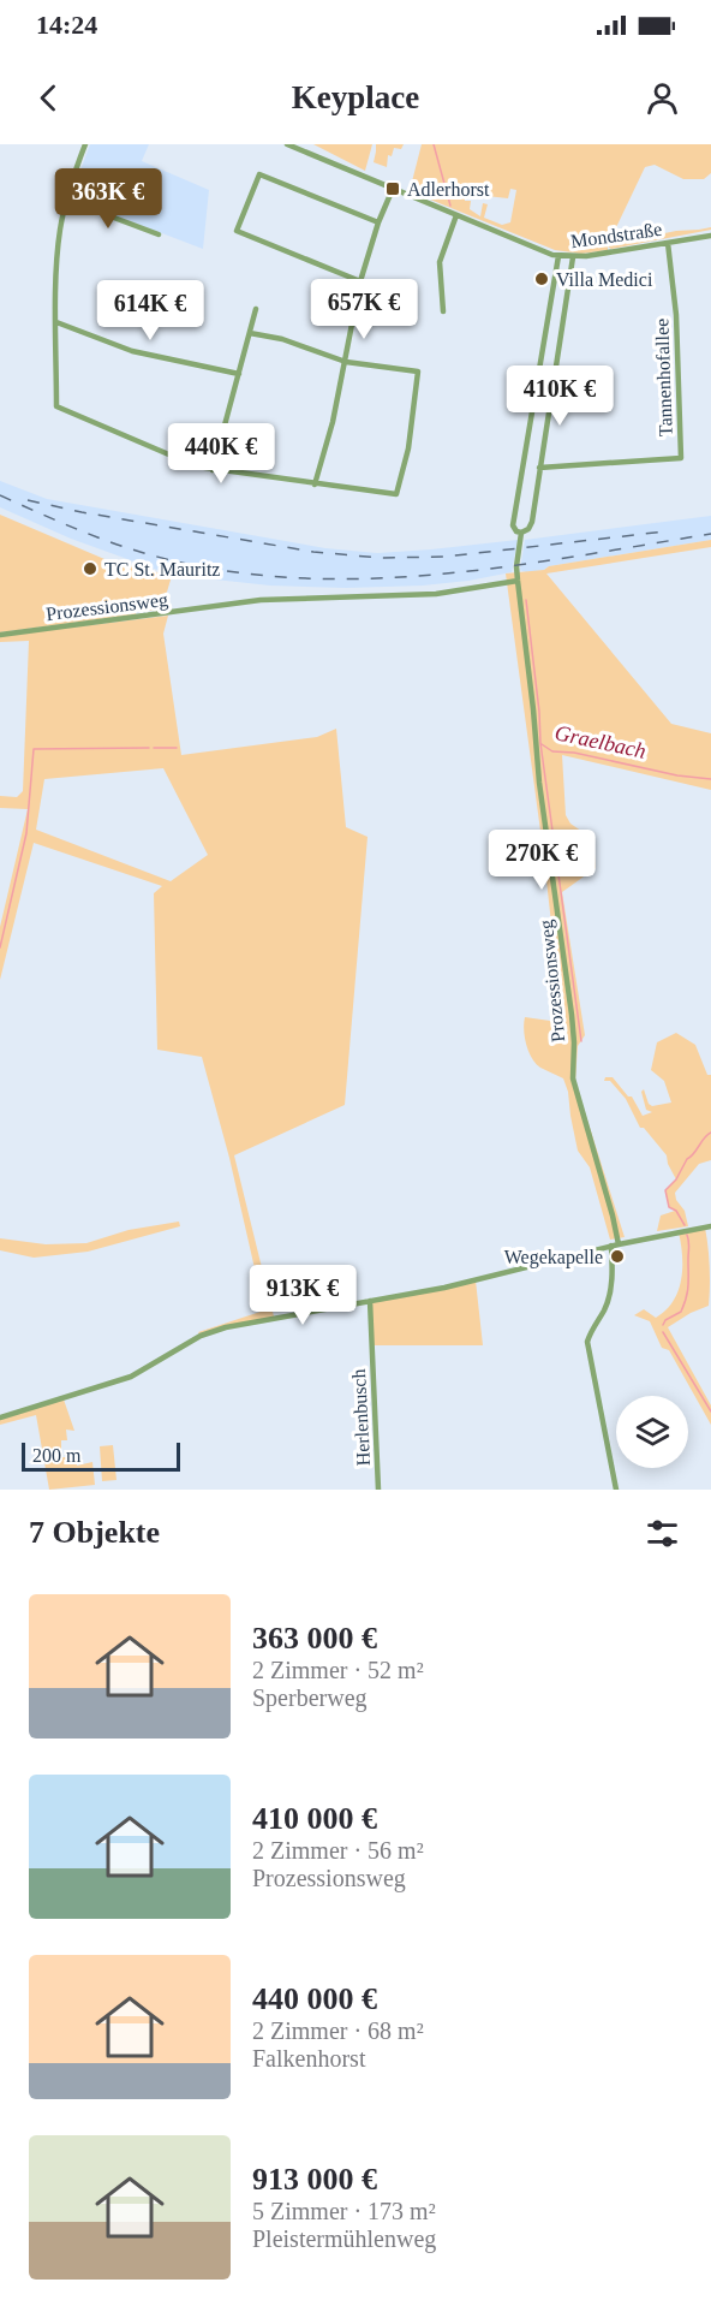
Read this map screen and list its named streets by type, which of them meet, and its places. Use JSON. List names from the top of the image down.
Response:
{
  "streets": {
    "street": [
      "Mondstraße",
      "Tannenhofallee",
      "Prozessionsweg",
      "Herlenbusch"
    ]
  },
  "crossings": [
    ["Mondstraße", "Tannenhofallee"],
    ["Mondstraße", "Prozessionsweg"],
    ["Tannenhofallee", "Prozessionsweg"]
  ],
  "water": ["Graelbach"],
  "places": {
    "transit": ["Adlerhorst"],
    "other": ["Villa Medici", "TC St. Mauritz", "Wegekapelle"]
  },
  "scale_bar": "200 m",
  "page": {
    "status": "14:24",
    "header": "Keyplace",
    "price": [
      "363K €",
      "657K €",
      "614K €",
      "410K €",
      "440K €",
      "270K €",
      "913K €"
    ],
    "scale": "200 m",
    "heading": "7 Objekte",
    "list": [
      {
        "name": "363 000 €",
        "note": "2 Zimmer · 52 m² · Sperberweg"
      },
      {
        "name": "410 000 €",
        "note": "2 Zimmer · 56 m² · Prozessionsweg"
      },
      {
        "name": "440 000 €",
        "note": "2 Zimmer · 68 m² · Falkenhorst"
      },
      {
        "name": "913 000 €",
        "note": "5 Zimmer · 173 m² · Pleistermühlenweg"
      }
    ]
  }
}
